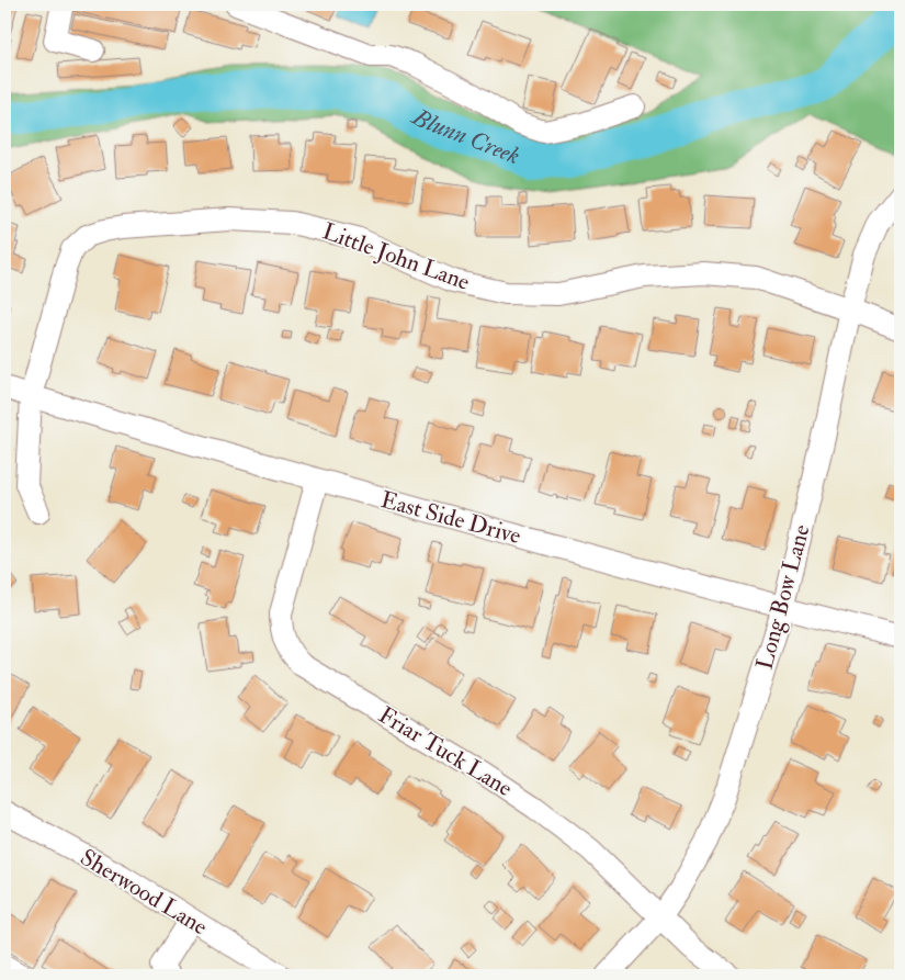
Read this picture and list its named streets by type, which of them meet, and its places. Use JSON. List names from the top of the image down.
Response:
{
  "streets": {
    "street": [
      "Little John Lane",
      "East Side Drive",
      "Long Bow Lane",
      "Friar Tuck Lane",
      "Sherwood Lane"
    ]
  },
  "crossings": [
    ["Little John Lane", "East Side Drive"],
    ["Little John Lane", "Long Bow Lane"],
    ["East Side Drive", "Long Bow Lane"],
    ["East Side Drive", "Friar Tuck Lane"],
    ["Long Bow Lane", "Friar Tuck Lane"]
  ],
  "water": ["Blunn Creek"]
}
